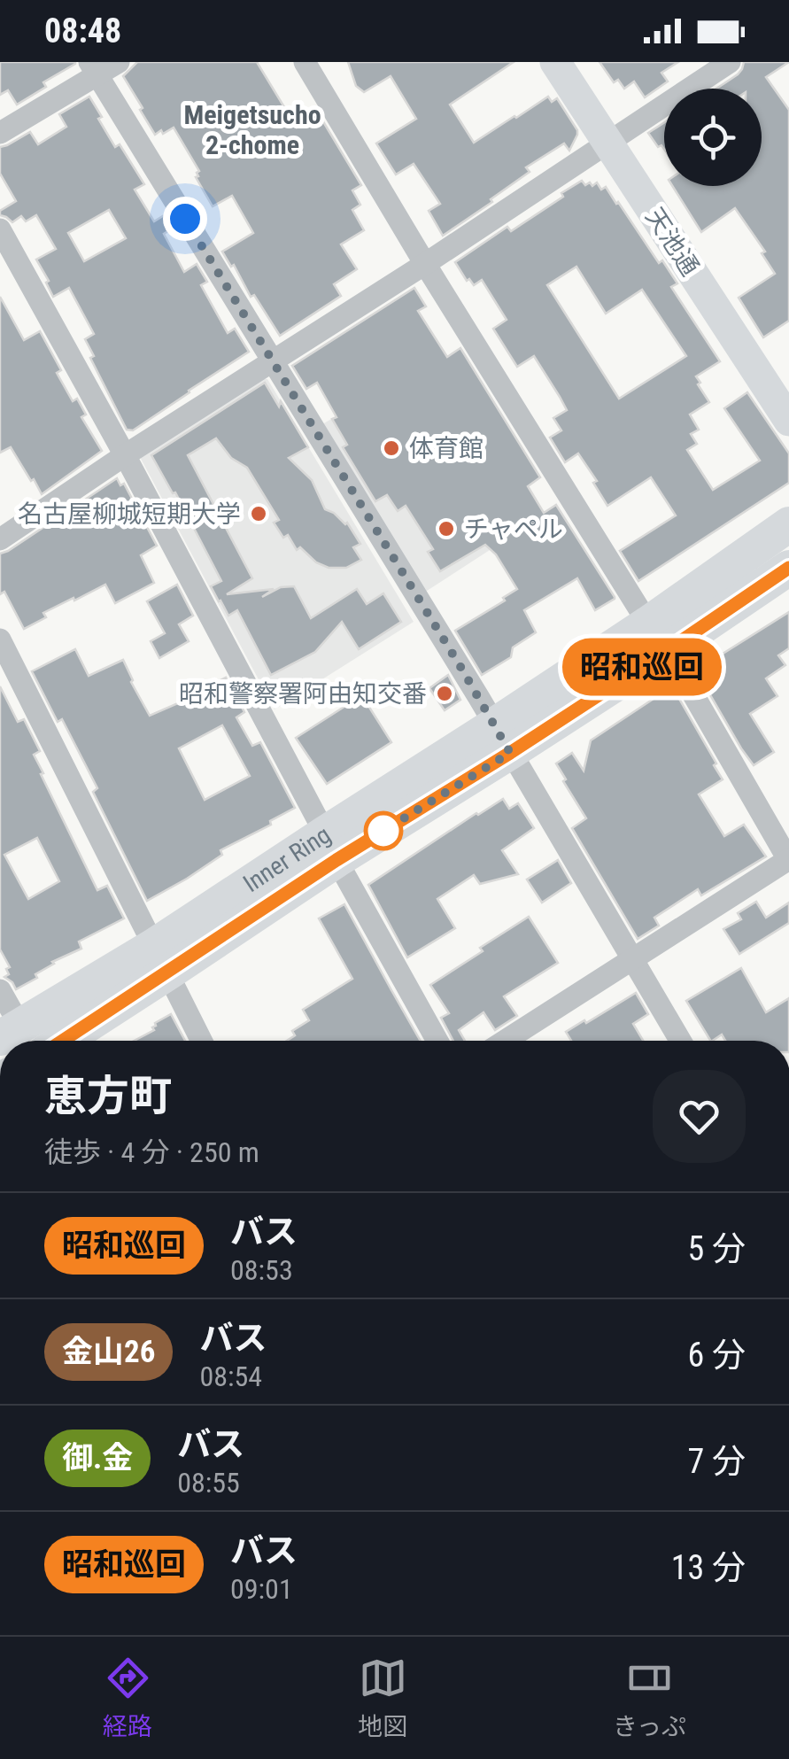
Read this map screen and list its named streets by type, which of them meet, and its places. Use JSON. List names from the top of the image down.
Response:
{
  "streets": {
    "main road": ["Inner Ring"],
    "street": ["天池通"]
  },
  "districts": ["Meigetsucho 2-chome"],
  "places": [
    "体育館",
    "名古屋柳城短期大学",
    "チャペル",
    "昭和警察署阿由知交番"
  ],
  "lines": ["bus line 昭和巡回"],
  "page": {
    "status": "08:48",
    "on_map": "昭和巡回",
    "heading": ["恵方町", "徒歩 · 4 分 · 250 m"],
    "list": [
      {
        "mark": "昭和巡回",
        "name": "バス",
        "note": "08:53",
        "value": "5 分"
      },
      {
        "mark": "金山26",
        "name": "バス",
        "note": "08:54",
        "value": "6 分"
      },
      {
        "mark": "御.金",
        "name": "バス",
        "note": "08:55",
        "value": "7 分"
      },
      {
        "mark": "昭和巡回",
        "name": "バス",
        "note": "09:01",
        "value": "13 分"
      }
    ],
    "tabs": ["経路", "地図", "きっぷ"]
  }
}
